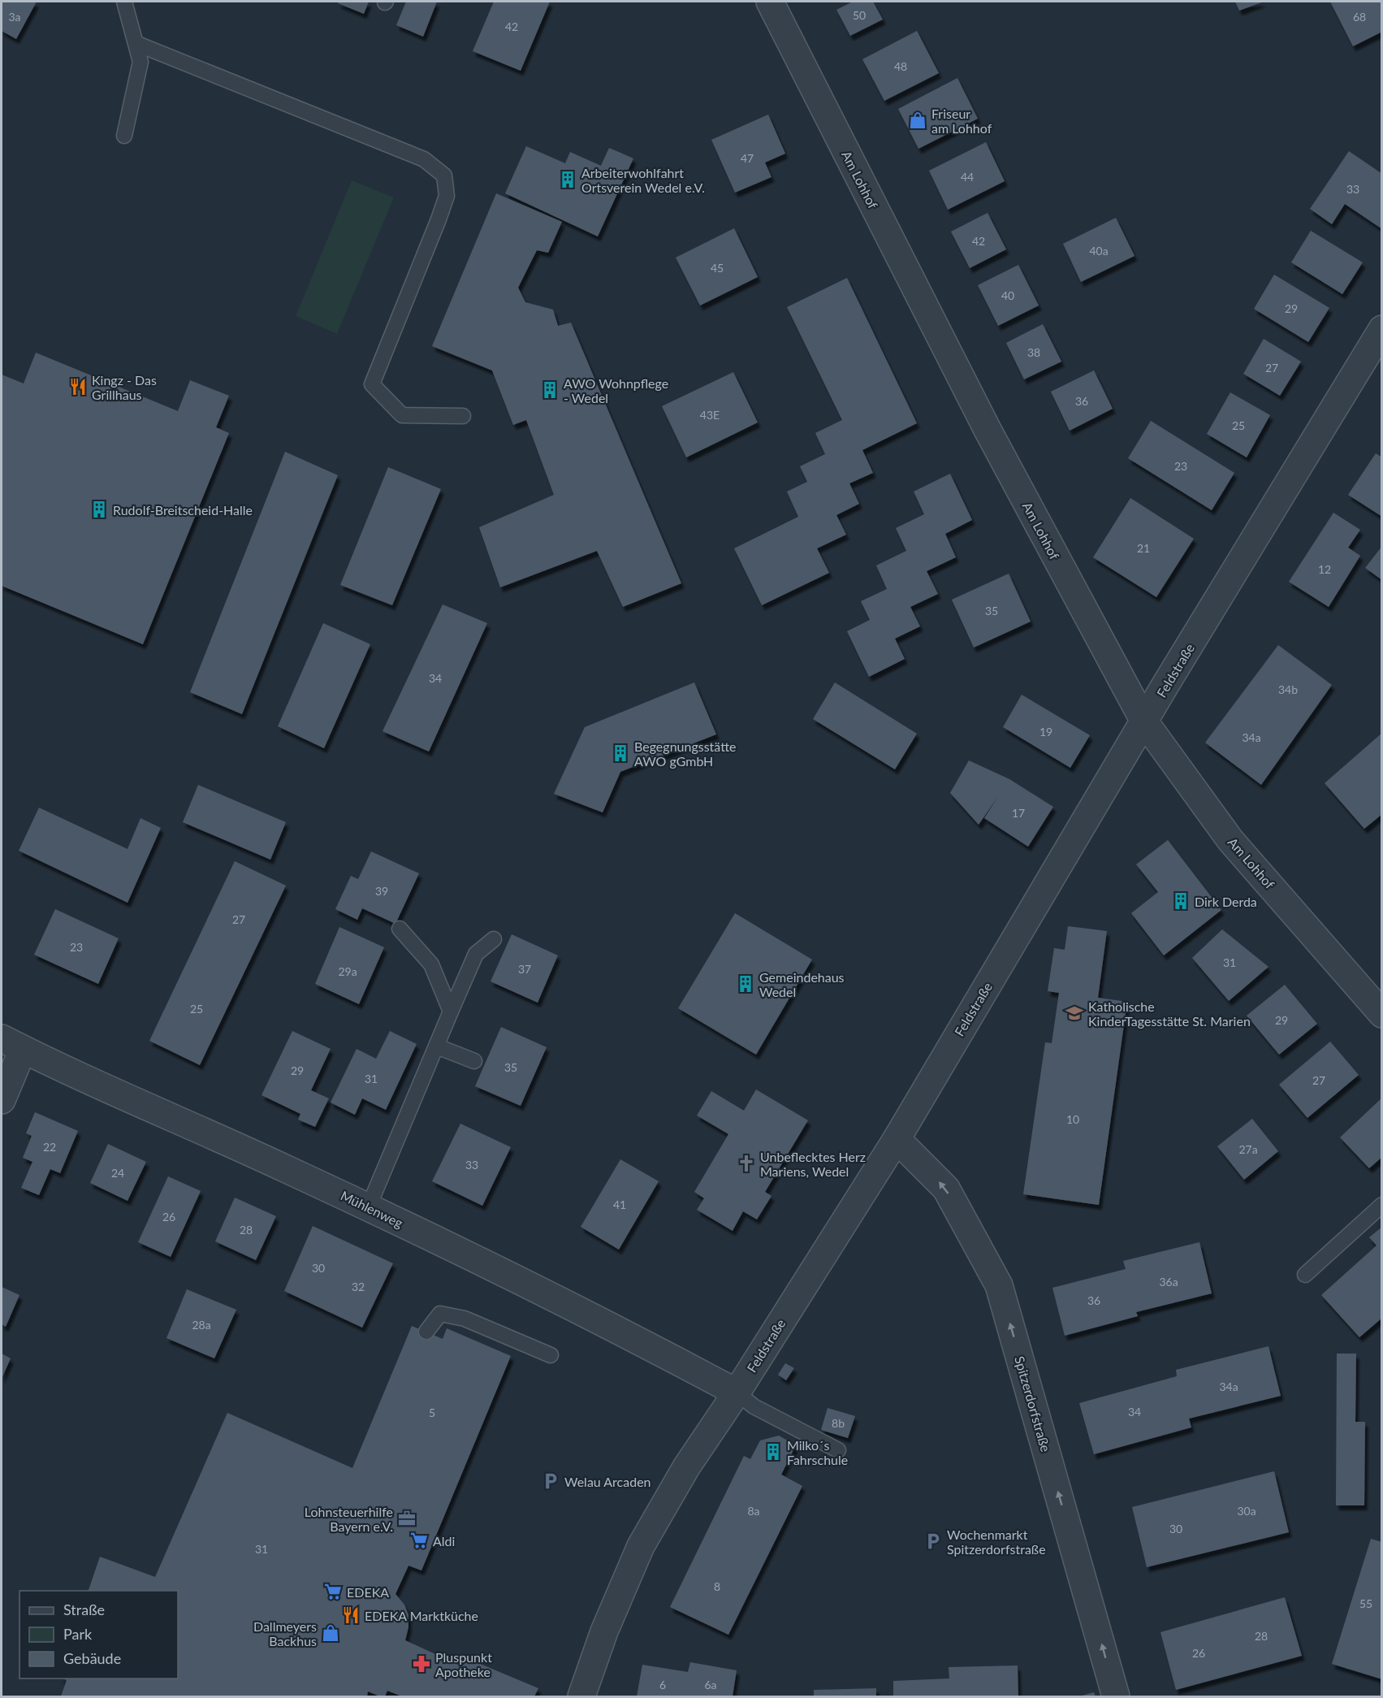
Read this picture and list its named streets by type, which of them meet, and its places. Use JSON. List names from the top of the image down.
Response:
{
  "streets": {
    "street": [
      "Am Lohhof",
      "Feldstraße",
      "Mühlenweg",
      "Spitzerdorfstraße"
    ]
  },
  "crossings": [
    ["Am Lohhof", "Feldstraße"],
    ["Feldstraße", "Mühlenweg"],
    ["Feldstraße", "Spitzerdorfstraße"]
  ],
  "one_way": ["Spitzerdorfstraße"],
  "places": {
    "shop": ["Friseur am Lohhof", "Dallmeyers Backhus"],
    "building": [
      "Arbeiterwohlfahrt Ortsverein Wedel e.V.",
      "AWO Wohnpflege - Wedel",
      "Rudolf-Breitscheid-Halle",
      "Begegnungsstätte AWO gGmbH",
      "Dirk Derda",
      "Gemeindehaus Wedel",
      "Milko´s Fahrschule"
    ],
    "restaurant": ["Kingz - Das Grillhaus", "EDEKA Marktküche"],
    "school or university": ["Katholische KinderTagesstätte St. Marien"],
    "church": ["Unbeflecktes Herz Mariens, Wedel"],
    "parking": ["Welau Arcaden", "Wochenmarkt Spitzerdorfstraße"],
    "office": ["Lohnsteuerhilfe Bayern e.V."],
    "supermarket": ["Aldi", "EDEKA"],
    "pharmacy": ["Pluspunkt Apotheke"]
  },
  "house_numbers": [
    "50",
    "3a",
    "68",
    "42",
    "48",
    "47",
    "44",
    "33",
    "42",
    "40a",
    "45",
    "40",
    "29",
    "38",
    "27",
    "36",
    "43E",
    "25",
    "23",
    "21",
    "12",
    "35",
    "34",
    "34b",
    "19",
    "34a",
    "17",
    "39",
    "27",
    "23",
    "31",
    "37",
    "29a",
    "25",
    "29",
    "35",
    "29",
    "31",
    "27",
    "10",
    "22",
    "27a",
    "33",
    "24",
    "41",
    "26",
    "28",
    "30",
    "36a",
    "32",
    "36",
    "28a",
    "34a",
    "34",
    "5",
    "8b",
    "8a",
    "30a",
    "30",
    "31",
    "8",
    "55",
    "28",
    "26",
    "6",
    "6a"
  ],
  "legend": ["Straße", "Park", "Gebäude"]
}
